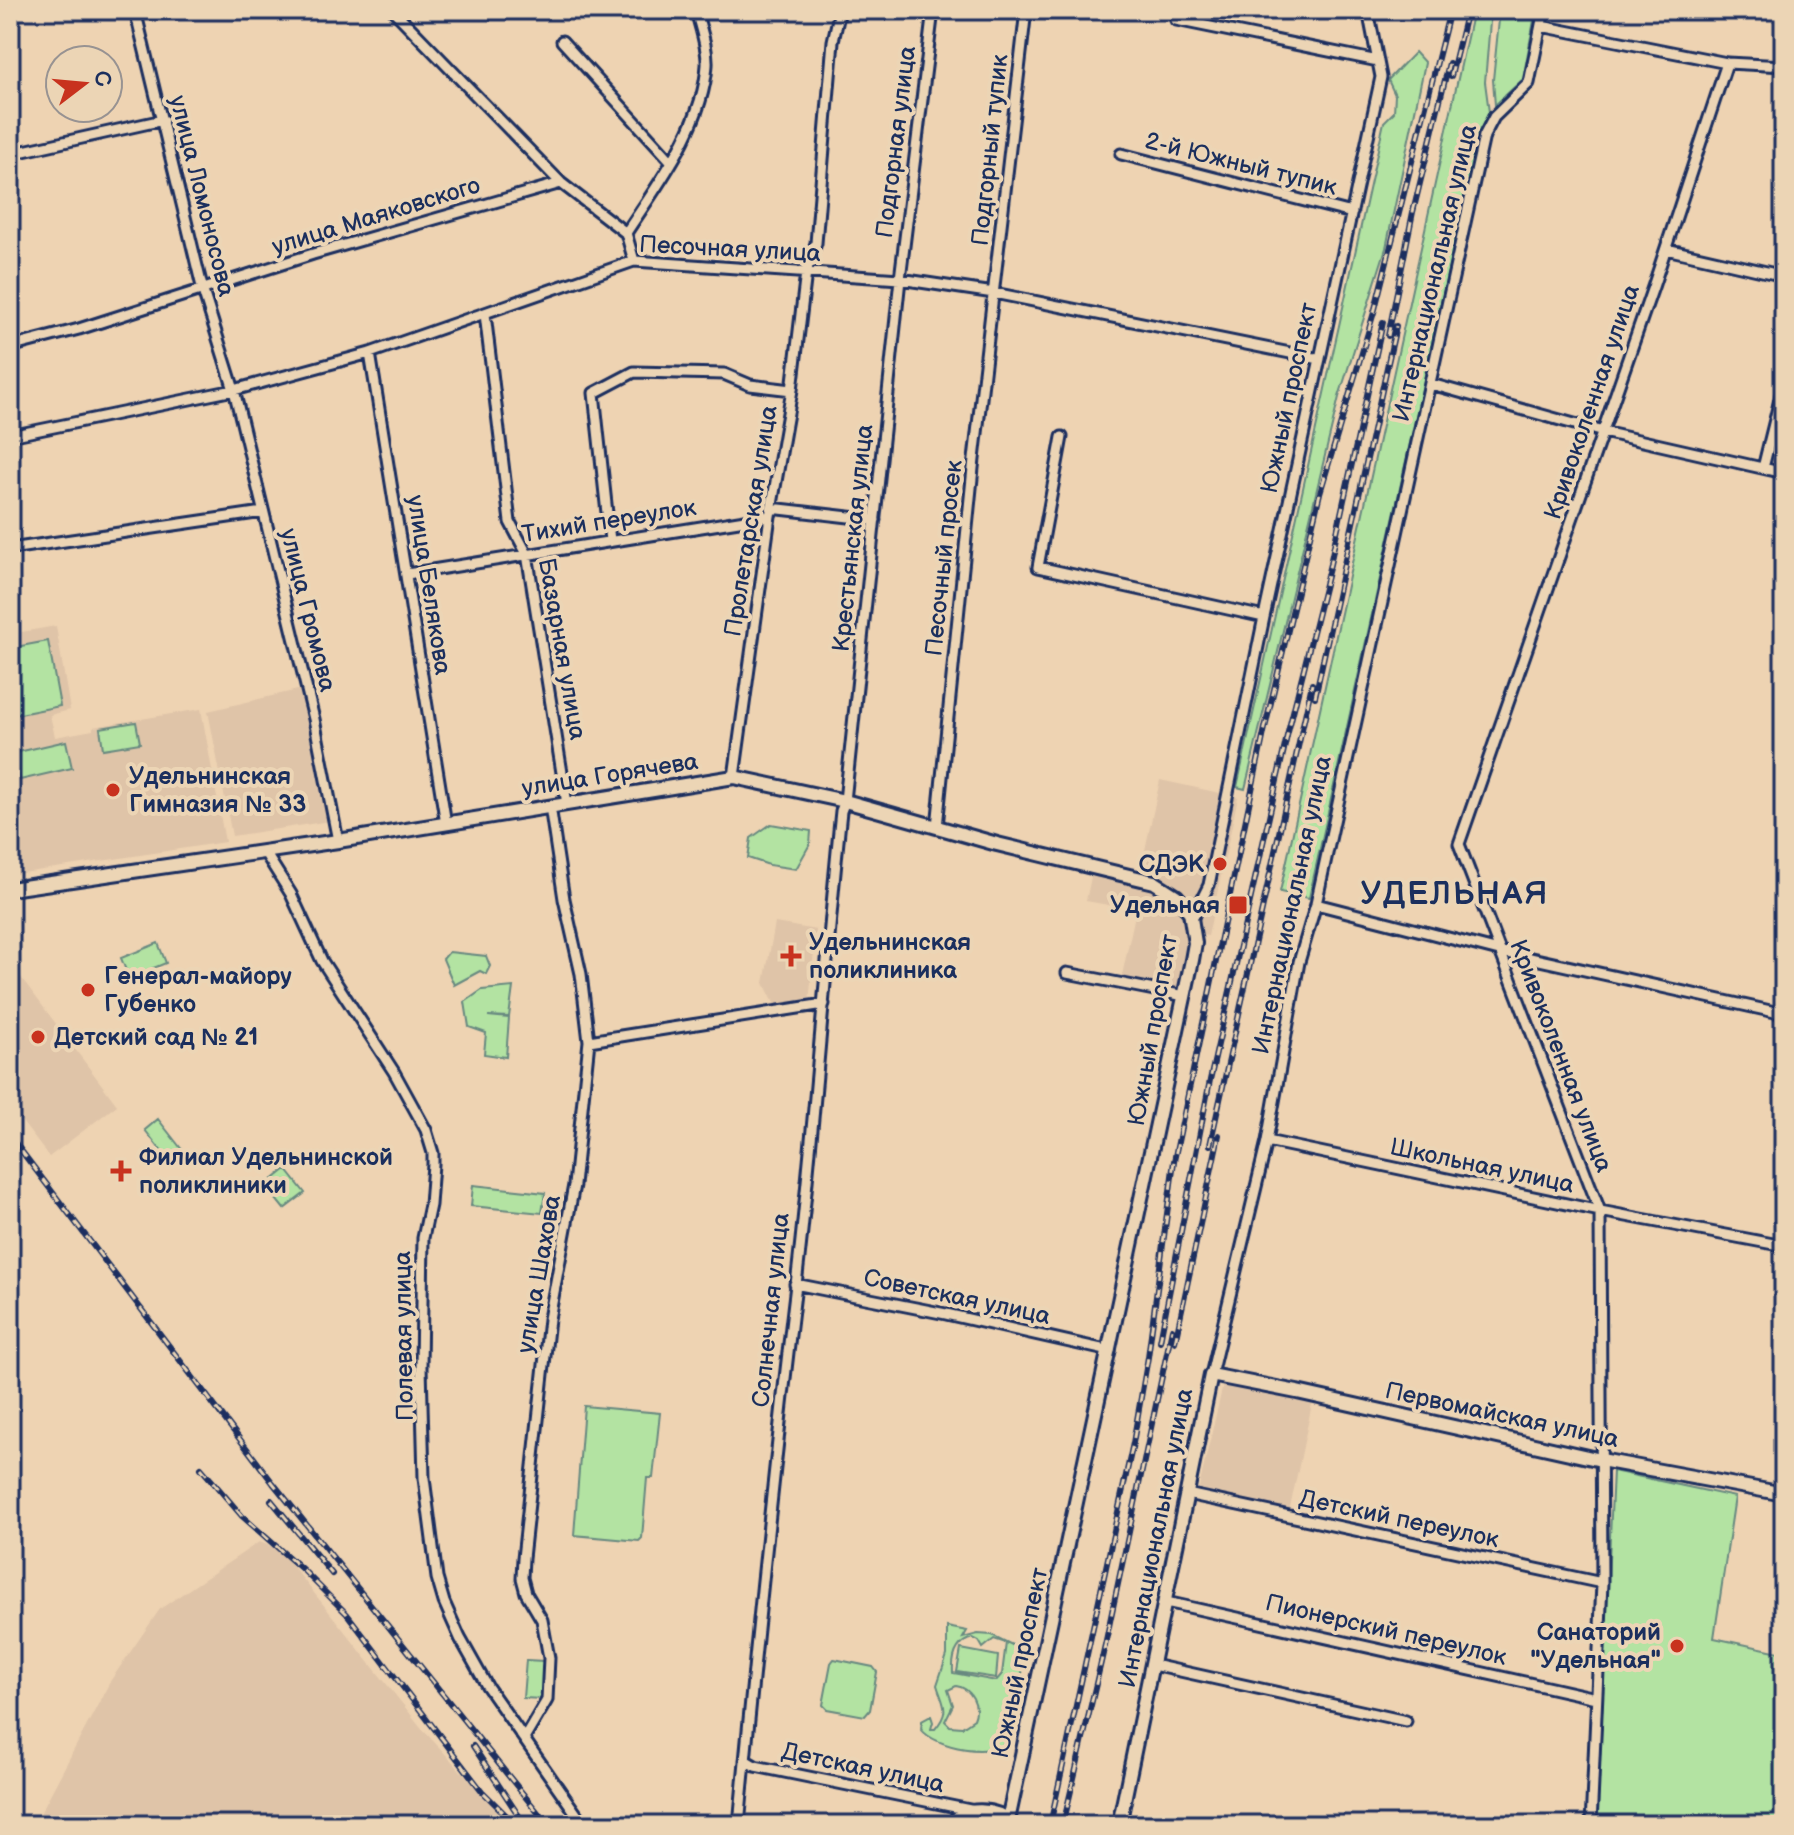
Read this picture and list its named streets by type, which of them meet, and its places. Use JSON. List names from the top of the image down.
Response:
{
  "streets": {
    "main road": [
      "Интернациональная улица",
      "Южный проспект",
      "улица Горячева",
      "Первомайская улица"
    ],
    "street": [
      "Подгорная улица",
      "Подгорный тупик",
      "2-й Южный тупик",
      "улица Ломоносова",
      "улица Маяковского",
      "Песочная улица",
      "Кривоколенная улица",
      "Тихий переулок",
      "Пролетарская улица",
      "Крестьянская улица",
      "Песочный просек",
      "улица Белякова",
      "улица Громова",
      "Базарная улица",
      "Школьная улица",
      "улица Шахова",
      "Советская улица",
      "Солнечная улица",
      "Полевая улица",
      "Детский переулок",
      "Пионерский переулок",
      "Детская улица"
    ]
  },
  "crossings": [
    ["Подгорная улица", "Песочная улица"],
    ["Подгорная улица", "Крестьянская улица"],
    ["Подгорный тупик", "Песочная улица"],
    ["Подгорный тупик", "Песочный просек"],
    ["2-й Южный тупик", "Южный проспект"],
    ["улица Ломоносова", "улица Маяковского"],
    ["улица Ломоносова", "Песочная улица"],
    ["улица Ломоносова", "улица Громова"],
    ["Песочная улица", "Южный проспект"],
    ["Песочная улица", "Пролетарская улица"],
    ["Песочная улица", "Крестьянская улица"],
    ["Песочная улица", "Песочный просек"],
    ["Песочная улица", "улица Белякова"],
    ["Песочная улица", "улица Громова"],
    ["Песочная улица", "Базарная улица"],
    ["Интернациональная улица", "Школьная улица"],
    ["Интернациональная улица", "Первомайская улица"],
    ["Интернациональная улица", "Детский переулок"],
    ["Интернациональная улица", "Пионерский переулок"],
    ["Южный проспект", "улица Горячева"],
    ["Южный проспект", "Советская улица"],
    ["Кривоколенная улица", "Школьная улица"],
    ["Кривоколенная улица", "Первомайская улица"],
    ["Кривоколенная улица", "Детский переулок"],
    ["Кривоколенная улица", "Пионерский переулок"],
    ["Тихий переулок", "Пролетарская улица"],
    ["Тихий переулок", "Крестьянская улица"],
    ["Тихий переулок", "улица Белякова"],
    ["Тихий переулок", "Базарная улица"],
    ["Пролетарская улица", "улица Горячева"],
    ["Крестьянская улица", "улица Горячева"],
    ["Крестьянская улица", "Солнечная улица"],
    ["Песочный просек", "улица Горячева"],
    ["улица Белякова", "улица Горячева"],
    ["улица Громова", "улица Горячева"],
    ["Базарная улица", "улица Горячева"],
    ["улица Горячева", "улица Шахова"],
    ["улица Горячева", "Солнечная улица"],
    ["улица Горячева", "Полевая улица"],
    ["улица Шахова", "Полевая улица"],
    ["Советская улица", "Солнечная улица"],
    ["Солнечная улица", "Детская улица"]
  ],
  "districts": ["УДЕЛЬНАЯ"],
  "places": {
    "other": [
      "Удельнинская Гимназия № 33",
      "СДЭК",
      "Генерал-майору Губенко",
      "Детский сад № 21",
      "Санаторий \"Удельная\""
    ],
    "transit": ["Удельная"],
    "health": ["Удельнинская поликлиника", "Филиал Удельнинской поликлиники"]
  },
  "north": "right"
}
